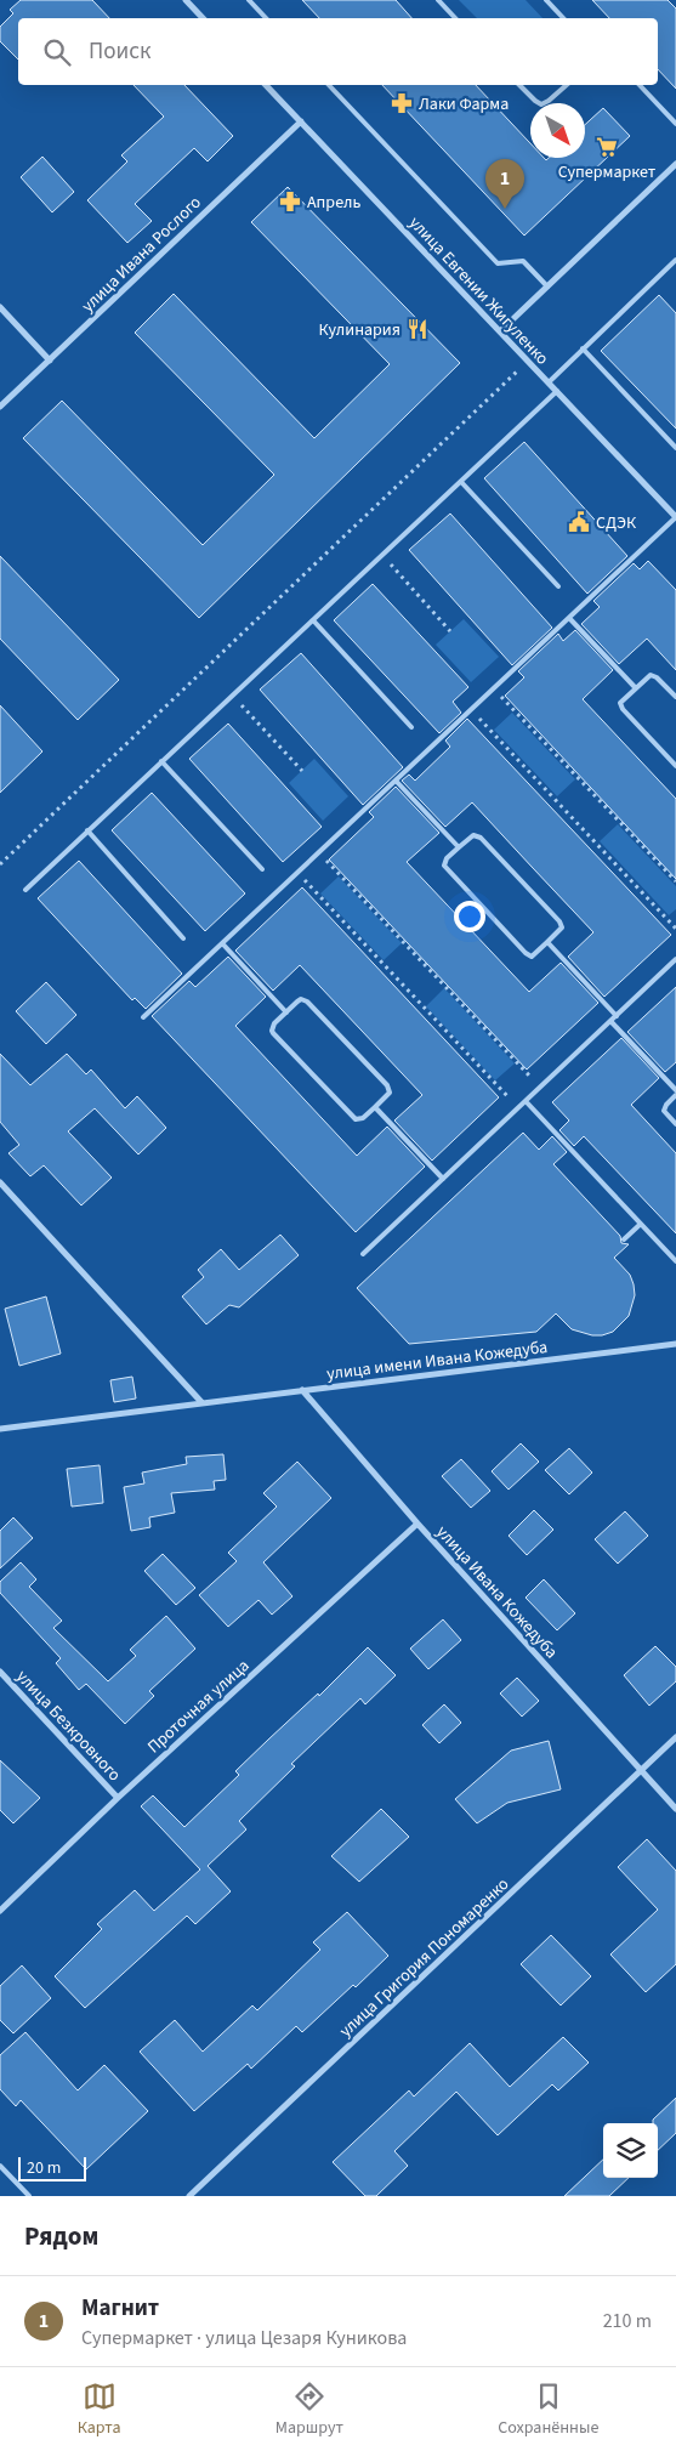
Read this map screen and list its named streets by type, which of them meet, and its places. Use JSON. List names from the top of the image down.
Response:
{
  "streets": {
    "street": [
      "улица Ивана Рослого",
      "улица Евгении Жигуленко",
      "улица имени Ивана Кожедуба",
      "улица Ивана Кожедуба",
      "Проточная улица",
      "улица Безкровного",
      "улица Григория Пономаренко"
    ]
  },
  "crossings": [
    ["улица Ивана Рослого", "улица Евгении Жигуленко"],
    ["улица имени Ивана Кожедуба", "улица Ивана Кожедуба"],
    ["улица Ивана Кожедуба", "Проточная улица"],
    ["улица Ивана Кожедуба", "улица Григория Пономаренко"],
    ["Проточная улица", "улица Безкровного"]
  ],
  "places": {
    "pharmacy": ["Лаки Фарма", "Апрель"],
    "supermarket": ["Супермаркет"],
    "restaurant": ["Кулинария"],
    "public building": ["СДЭК"]
  },
  "scale_bar": "20 m",
  "north": "bottom right",
  "page": {
    "search": "Поиск",
    "pins": "1",
    "scale": "20 m",
    "heading": "Рядом",
    "list": [
      {
        "mark": "1",
        "name": "Магнит",
        "note": "Супермаркет · улица Цезаря Куникова",
        "value": "210 m"
      }
    ],
    "nav": ["Карта", "Маршрут", "Сохранённые"]
  }
}
